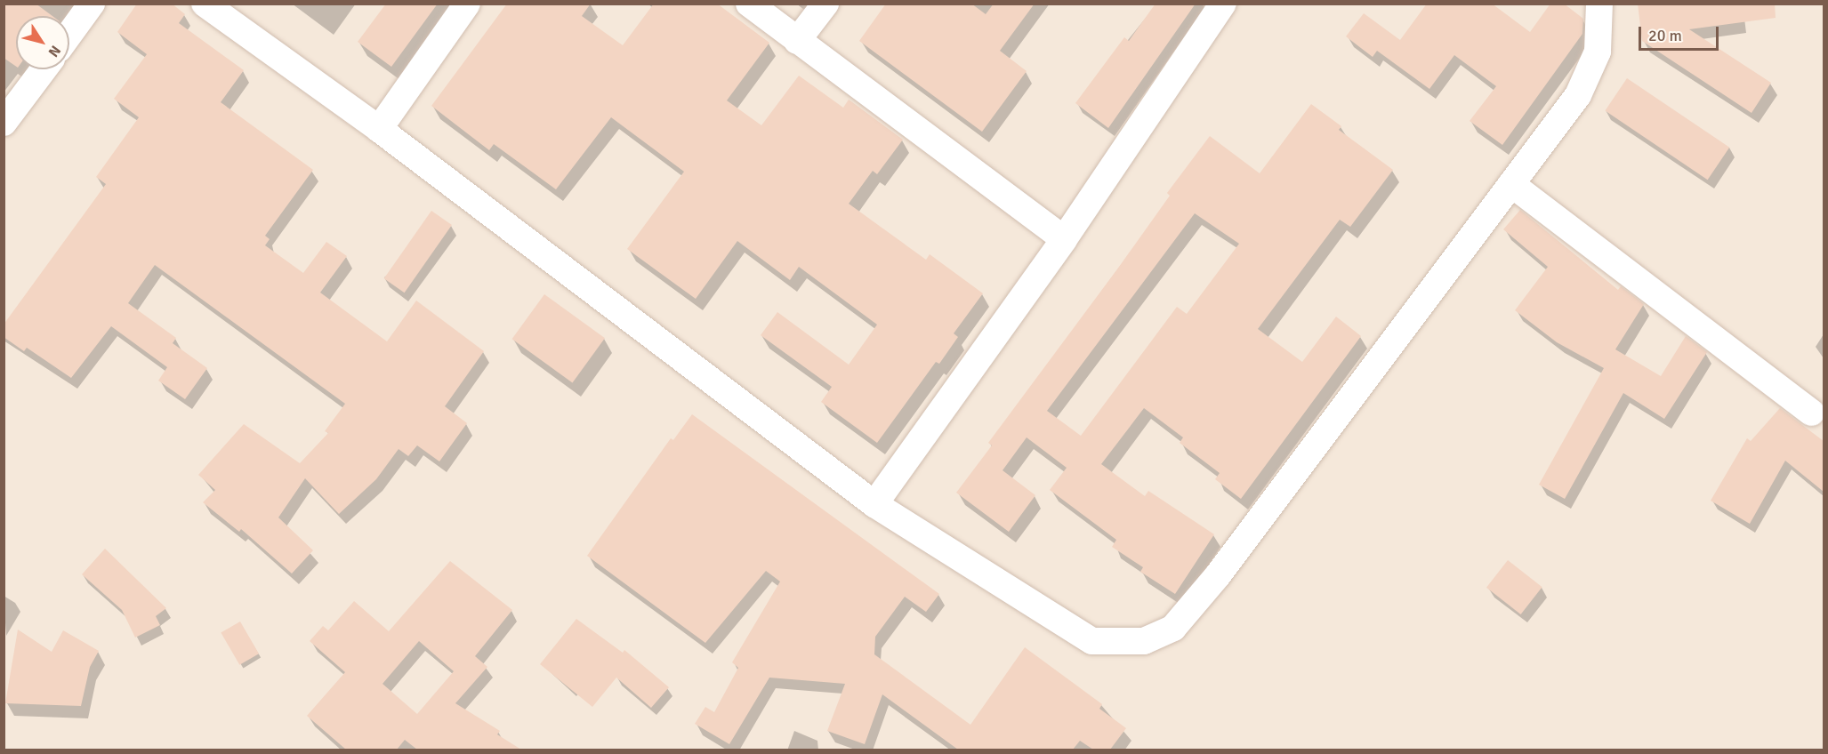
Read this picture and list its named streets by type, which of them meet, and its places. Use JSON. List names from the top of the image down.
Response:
{
  "scale_bar": "20 m",
  "north": "bottom right"
}
